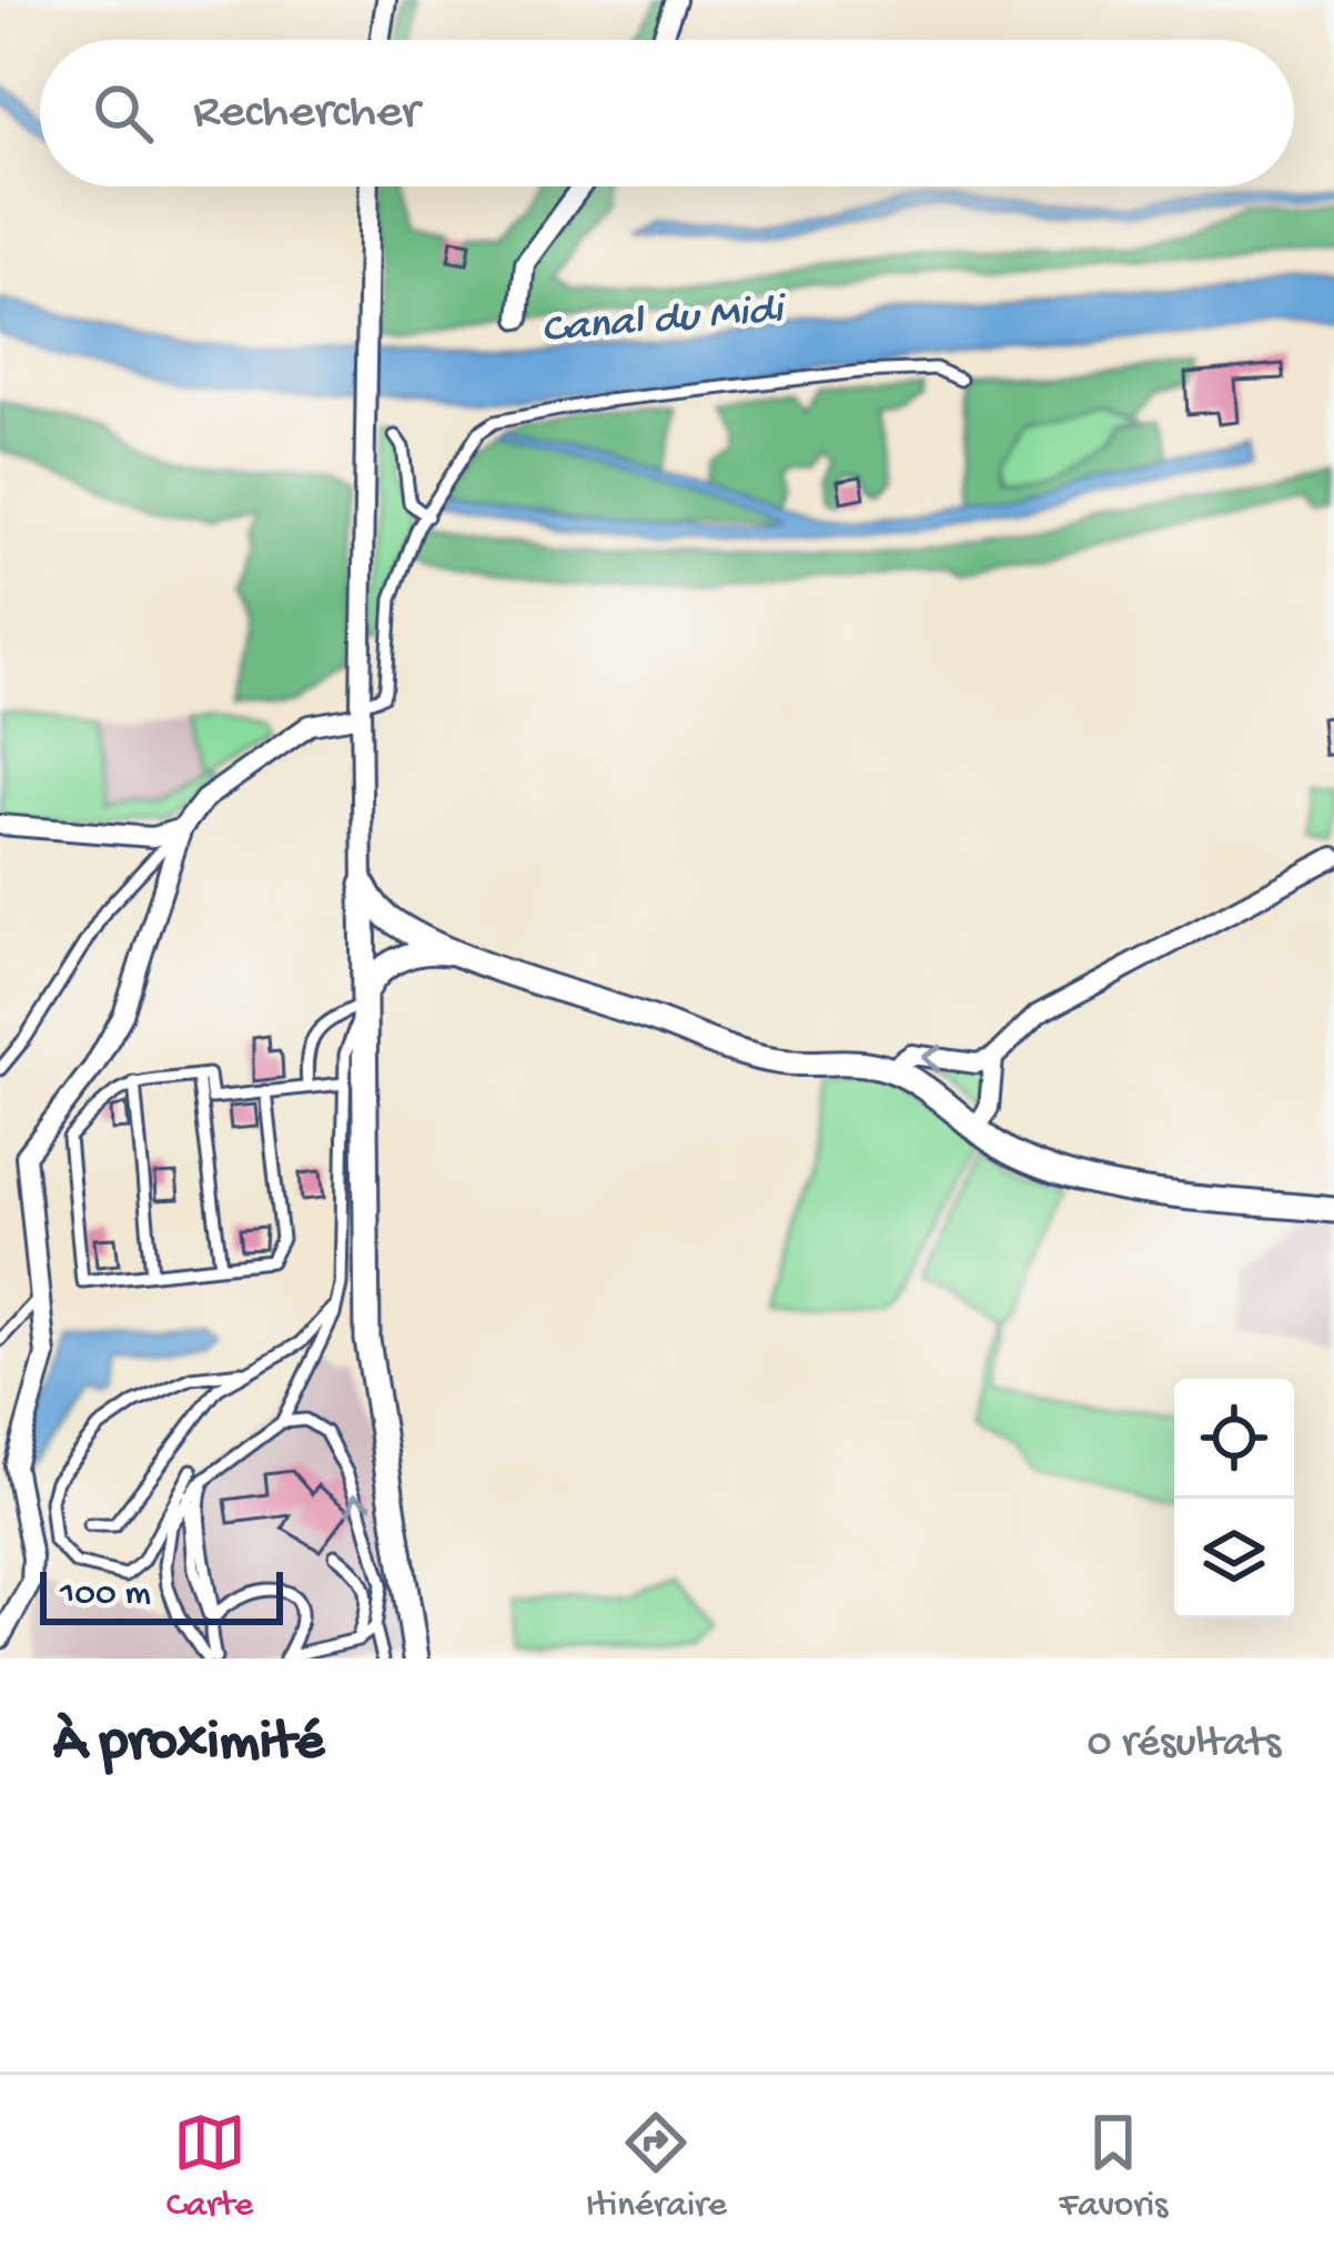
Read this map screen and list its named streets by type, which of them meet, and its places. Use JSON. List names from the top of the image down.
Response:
{
  "water": ["Canal du Midi"],
  "scale_bar": "100 m",
  "page": {
    "search": "Rechercher",
    "scale": "100 m",
    "heading": ["À proximité", "0 résultats"],
    "nav": ["Carte", "Itinéraire", "Favoris"]
  }
}
